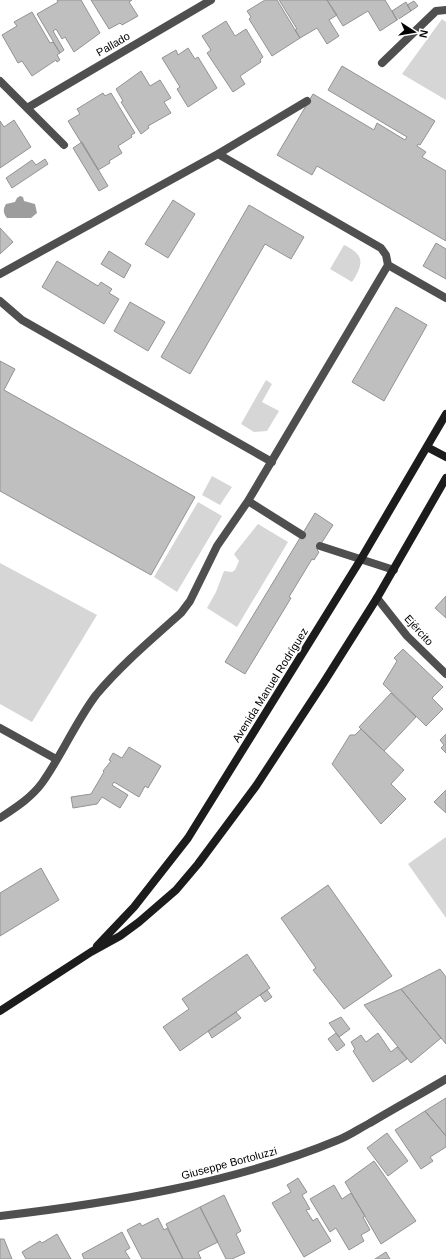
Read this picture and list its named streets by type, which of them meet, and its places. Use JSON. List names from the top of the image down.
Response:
{
  "streets": {
    "main road": ["Avenida Manuel Rodríguez"],
    "street": ["Pallado", "Ejército", "Giuseppe Bortoluzzi"]
  },
  "crossings": [
    ["Ejército", "Avenida Manuel Rodríguez"]
  ],
  "north": "right"
}
